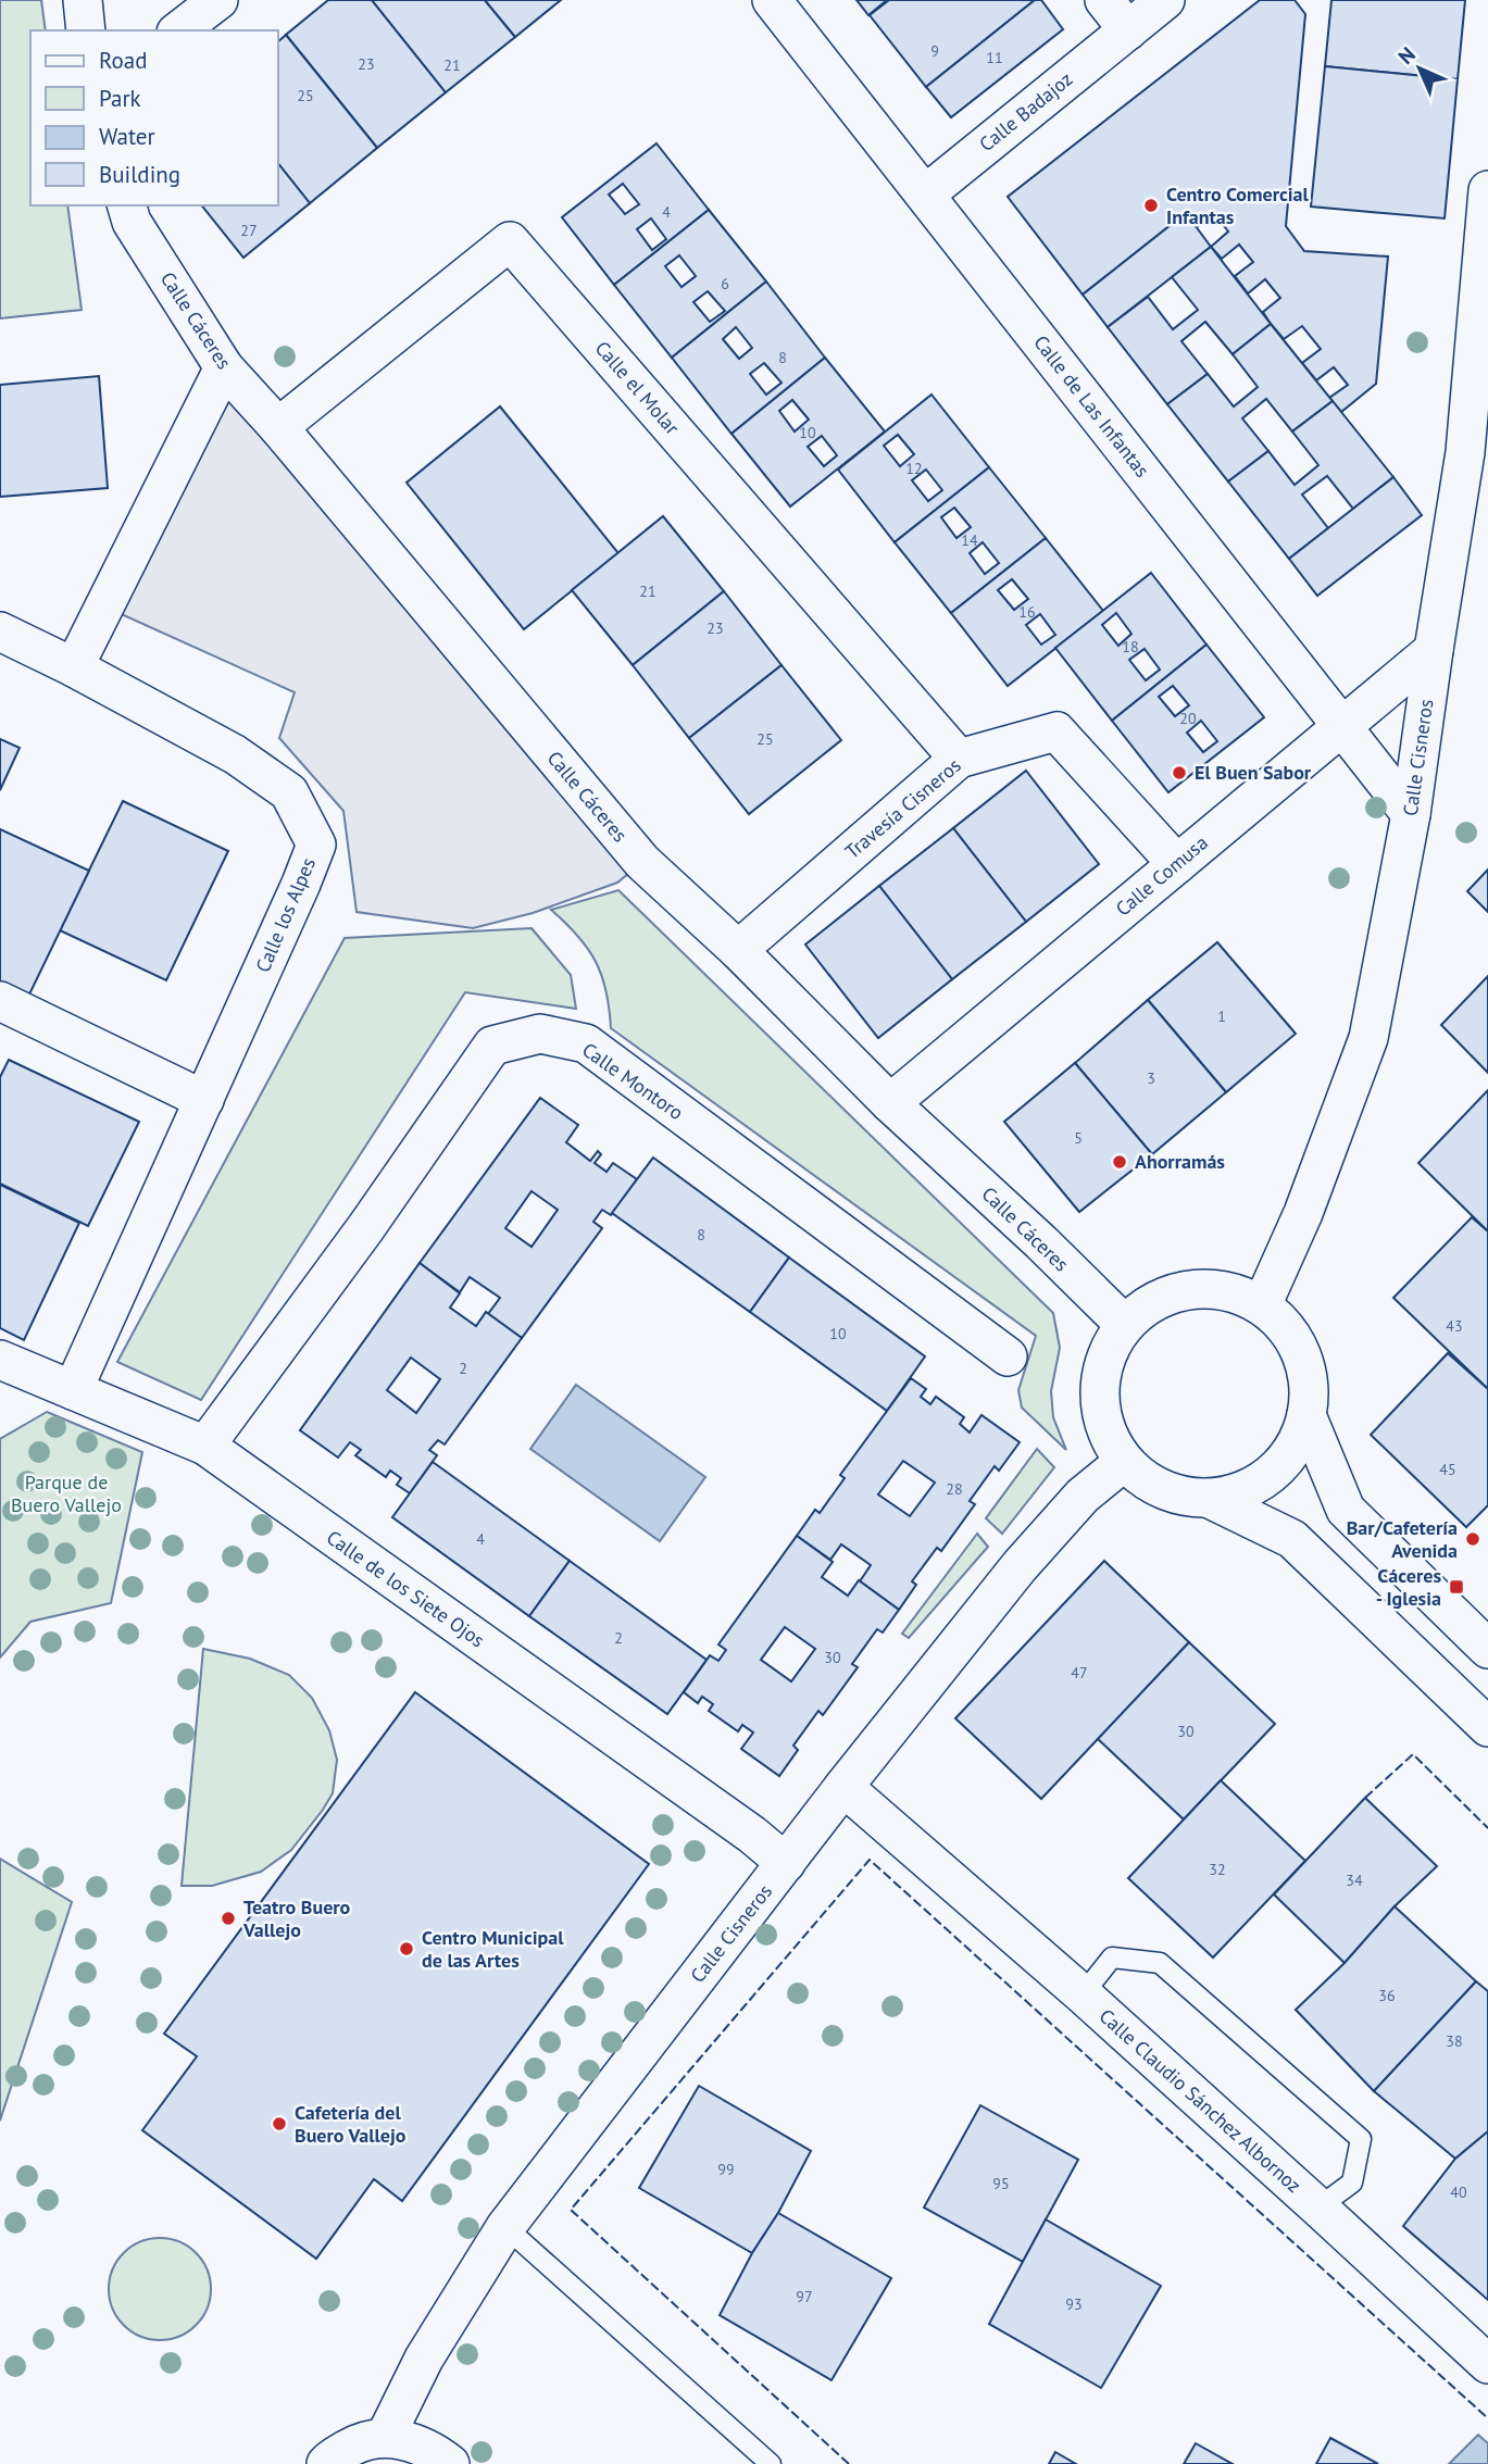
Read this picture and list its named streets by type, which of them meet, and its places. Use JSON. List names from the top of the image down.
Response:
{
  "streets": {
    "street": [
      "Calle Badajoz",
      "Calle Cáceres",
      "Calle el Molar",
      "Calle de Las Infantas",
      "Calle Cisneros",
      "Travesía Cisneros",
      "Calle Comusa",
      "Calle los Alpes",
      "Calle Montoro",
      "Calle de los Siete Ojos",
      "Calle Claudio Sánchez Albornoz"
    ]
  },
  "crossings": [
    ["Calle Badajoz", "Calle de Las Infantas"],
    ["Calle Cáceres", "Calle el Molar"],
    ["Calle Cáceres", "Calle Cisneros"],
    ["Calle Cáceres", "Travesía Cisneros"],
    ["Calle Cáceres", "Calle Comusa"],
    ["Calle el Molar", "Travesía Cisneros"],
    ["Calle de Las Infantas", "Calle Cisneros"],
    ["Calle de Las Infantas", "Calle Comusa"],
    ["Calle Cisneros", "Calle Comusa"],
    ["Calle Cisneros", "Calle de los Siete Ojos"],
    ["Calle Cisneros", "Calle Claudio Sánchez Albornoz"],
    ["Travesía Cisneros", "Calle Comusa"],
    ["Calle los Alpes", "Calle de los Siete Ojos"],
    ["Calle Montoro", "Calle de los Siete Ojos"]
  ],
  "parks": ["Parque de Buero Vallejo"],
  "places": {
    "other": [
      "Centro Comercial Infantas",
      "El Buen Sabor",
      "Ahorramás",
      "Bar/Cafetería Avenida",
      "Teatro Buero Vallejo",
      "Centro Municipal de las Artes",
      "Cafetería del Buero Vallejo"
    ],
    "transit": ["Cáceres - Iglesia"]
  },
  "house_numbers": [
    "9",
    "11",
    "23",
    "21",
    "25",
    "4",
    "27",
    "6",
    "8",
    "10",
    "12",
    "14",
    "21",
    "16",
    "23",
    "18",
    "20",
    "25",
    "1",
    "3",
    "5",
    "8",
    "43",
    "10",
    "2",
    "45",
    "28",
    "4",
    "2",
    "30",
    "47",
    "30",
    "32",
    "34",
    "36",
    "38",
    "99",
    "95",
    "40",
    "97",
    "93"
  ],
  "legend": [
    "Road",
    "Park",
    "Water",
    "Building"
  ],
  "north": "top left"
}
